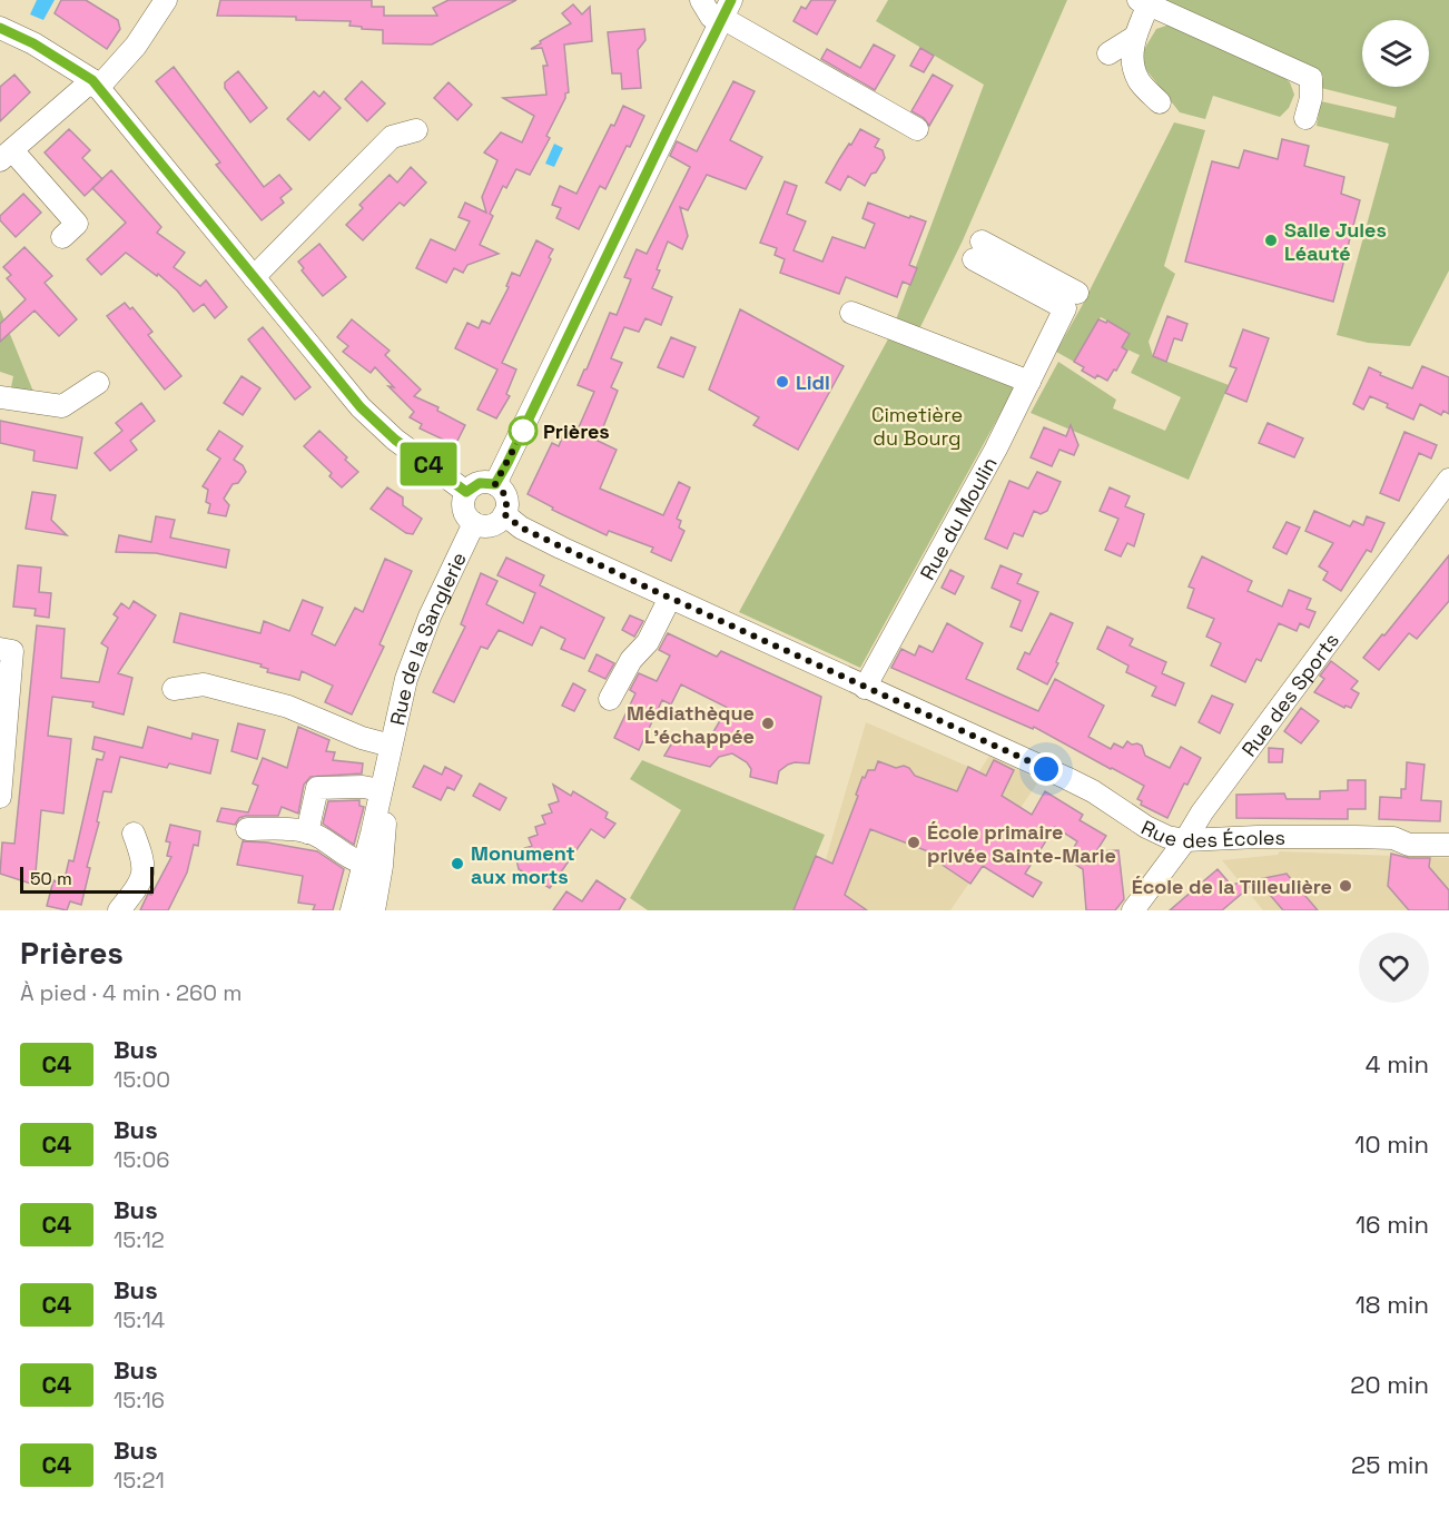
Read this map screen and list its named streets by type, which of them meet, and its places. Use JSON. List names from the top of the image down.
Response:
{
  "streets": {
    "street": [
      "Rue du Moulin",
      "Rue de la Sanglerie",
      "Rue des Sports",
      "Rue des Écoles"
    ]
  },
  "crossings": [
    ["Rue du Moulin", "Rue des Écoles"],
    ["Rue de la Sanglerie", "Rue des Écoles"],
    ["Rue des Sports", "Rue des Écoles"]
  ],
  "parks": ["Cimetière du Bourg"],
  "places": [
    "Salle Jules Léauté",
    "Lidl",
    "Prières",
    "Médiathèque L'échappée",
    "École primaire privée Sainte-Marie",
    "Monument aux morts",
    "École de la Tilleulière"
  ],
  "lines": ["bus line C4"],
  "scale_bar": "50 m",
  "page": {
    "on_map": "C4",
    "scale": "50 m",
    "heading": ["Prières", "À pied · 4 min · 260 m"],
    "list": [
      {
        "mark": "C4",
        "name": "Bus",
        "note": "15:00",
        "value": "4 min"
      },
      {
        "mark": "C4",
        "name": "Bus",
        "note": "15:06",
        "value": "10 min"
      },
      {
        "mark": "C4",
        "name": "Bus",
        "note": "15:12",
        "value": "16 min"
      },
      {
        "mark": "C4",
        "name": "Bus",
        "note": "15:14",
        "value": "18 min"
      },
      {
        "mark": "C4",
        "name": "Bus",
        "note": "15:16",
        "value": "20 min"
      },
      {
        "mark": "C4",
        "name": "Bus",
        "note": "15:21",
        "value": "25 min"
      }
    ]
  }
}
